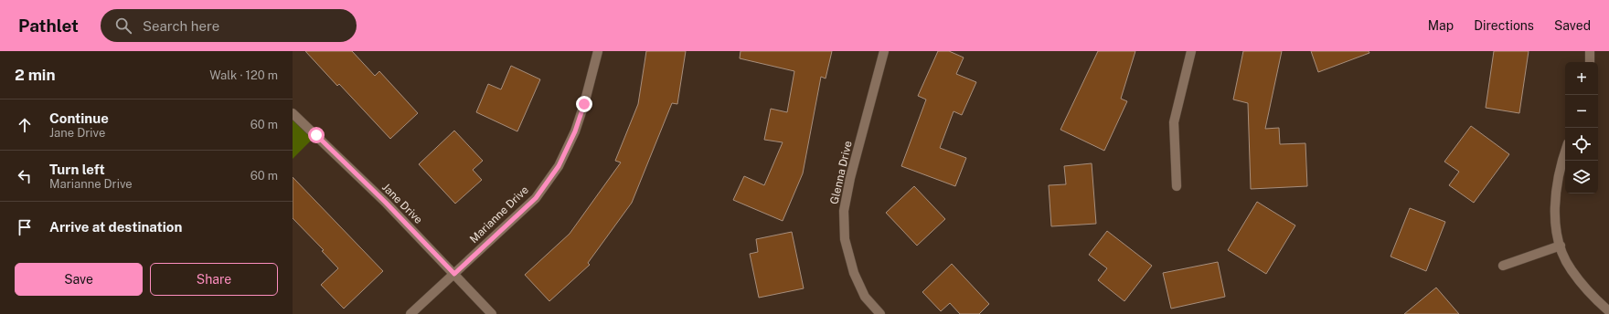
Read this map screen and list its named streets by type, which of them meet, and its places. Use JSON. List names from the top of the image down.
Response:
{
  "streets": {
    "street": ["Glenna Drive", "Jane Drive", "Marianne Drive"]
  },
  "crossings": [
    ["Jane Drive", "Marianne Drive"]
  ],
  "page": {
    "header": "Pathlet",
    "search": "Search here",
    "nav": ["Map", "Directions", "Saved"],
    "heading": ["2 min", "Walk · 120 m"],
    "map_buttons": ["+", "−"],
    "list": [
      ["Continue", "Jane Drive", "60 m"],
      ["Turn left", "Marianne Drive", "60 m"],
      "Arrive at destination"
    ],
    "buttons": ["Save", "Share"]
  }
}
